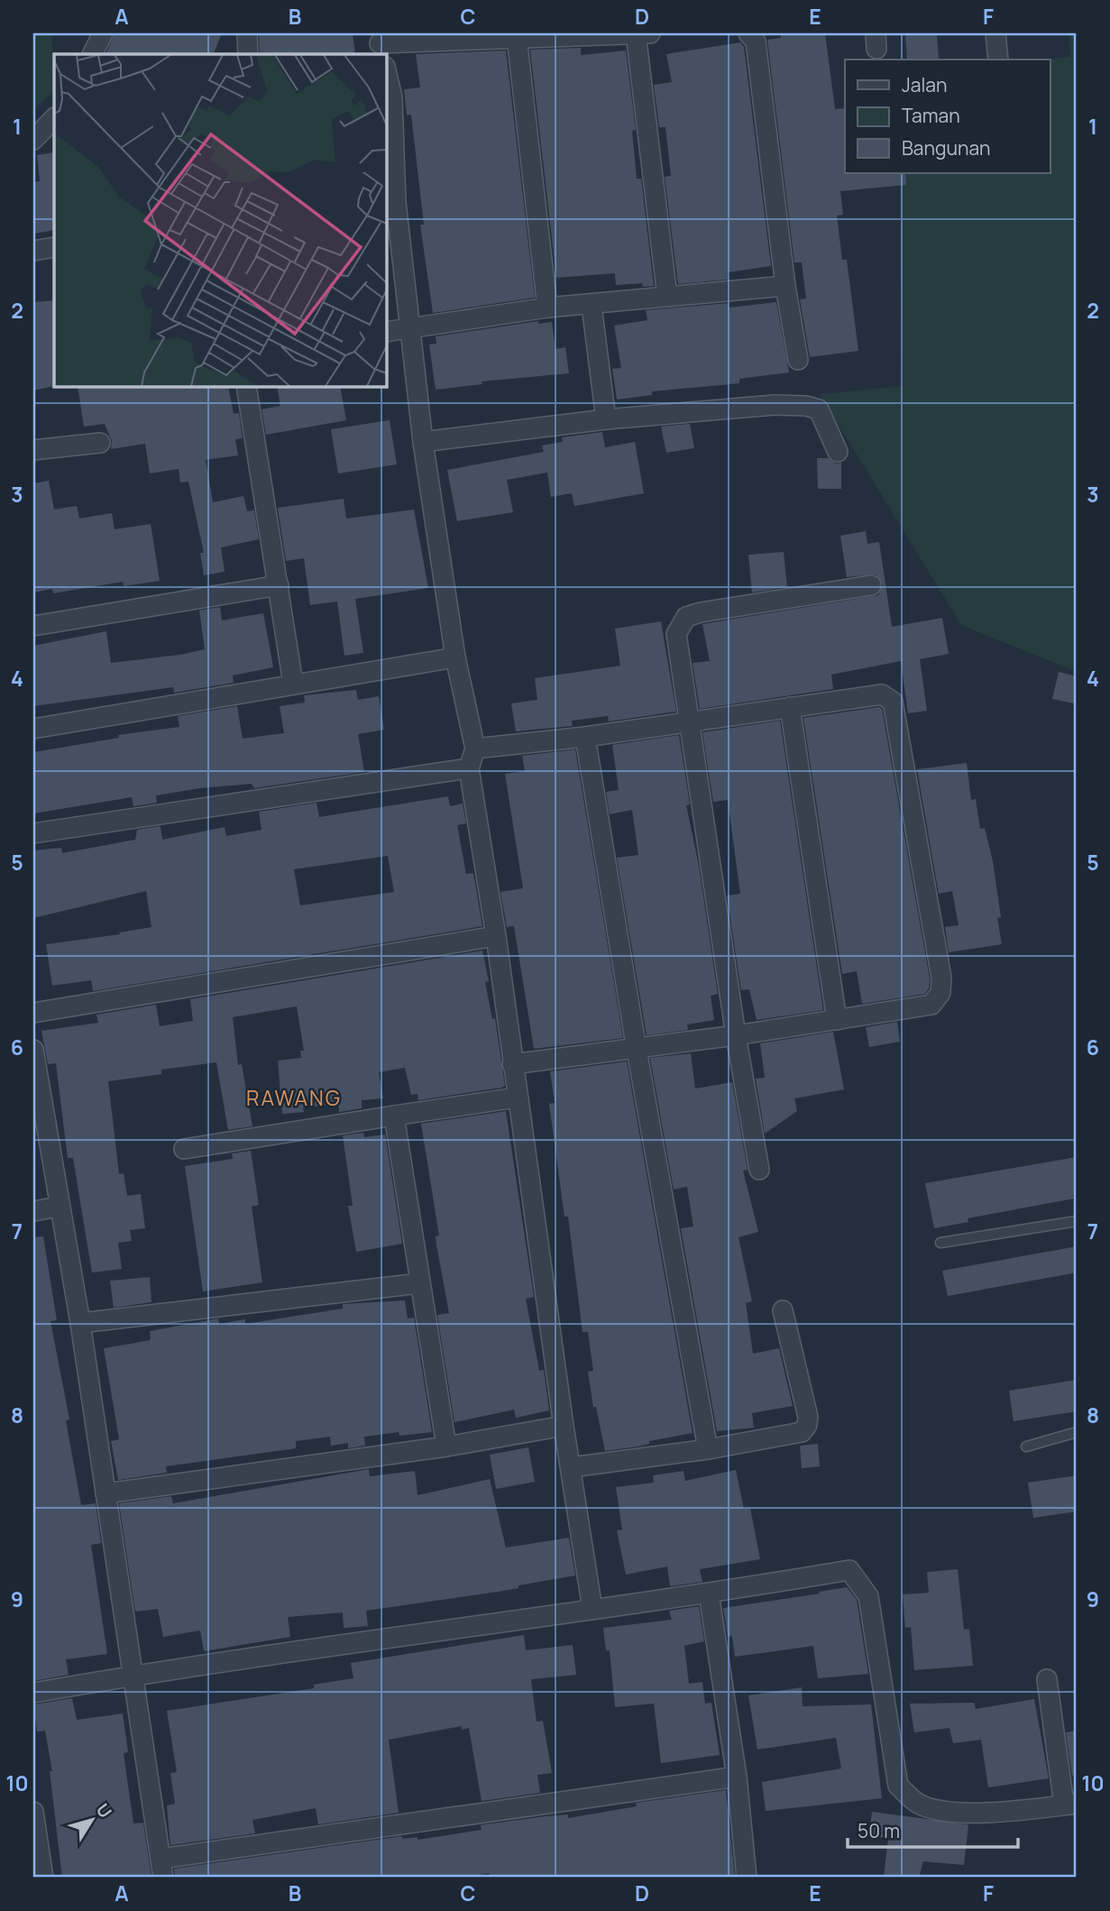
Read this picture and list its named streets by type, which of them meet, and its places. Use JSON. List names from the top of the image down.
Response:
{
  "districts": ["RAWANG"],
  "legend": ["Jalan", "Taman", "Bangunan"],
  "scale_bar": "50 m",
  "north": "top right",
  "grid": {
    "columns": [
      "A",
      "B",
      "C",
      "D",
      "E",
      "F"
    ],
    "rows": [
      "1",
      "2",
      "3",
      "4",
      "5",
      "6",
      "7",
      "8",
      "9",
      "10"
    ]
  }
}
